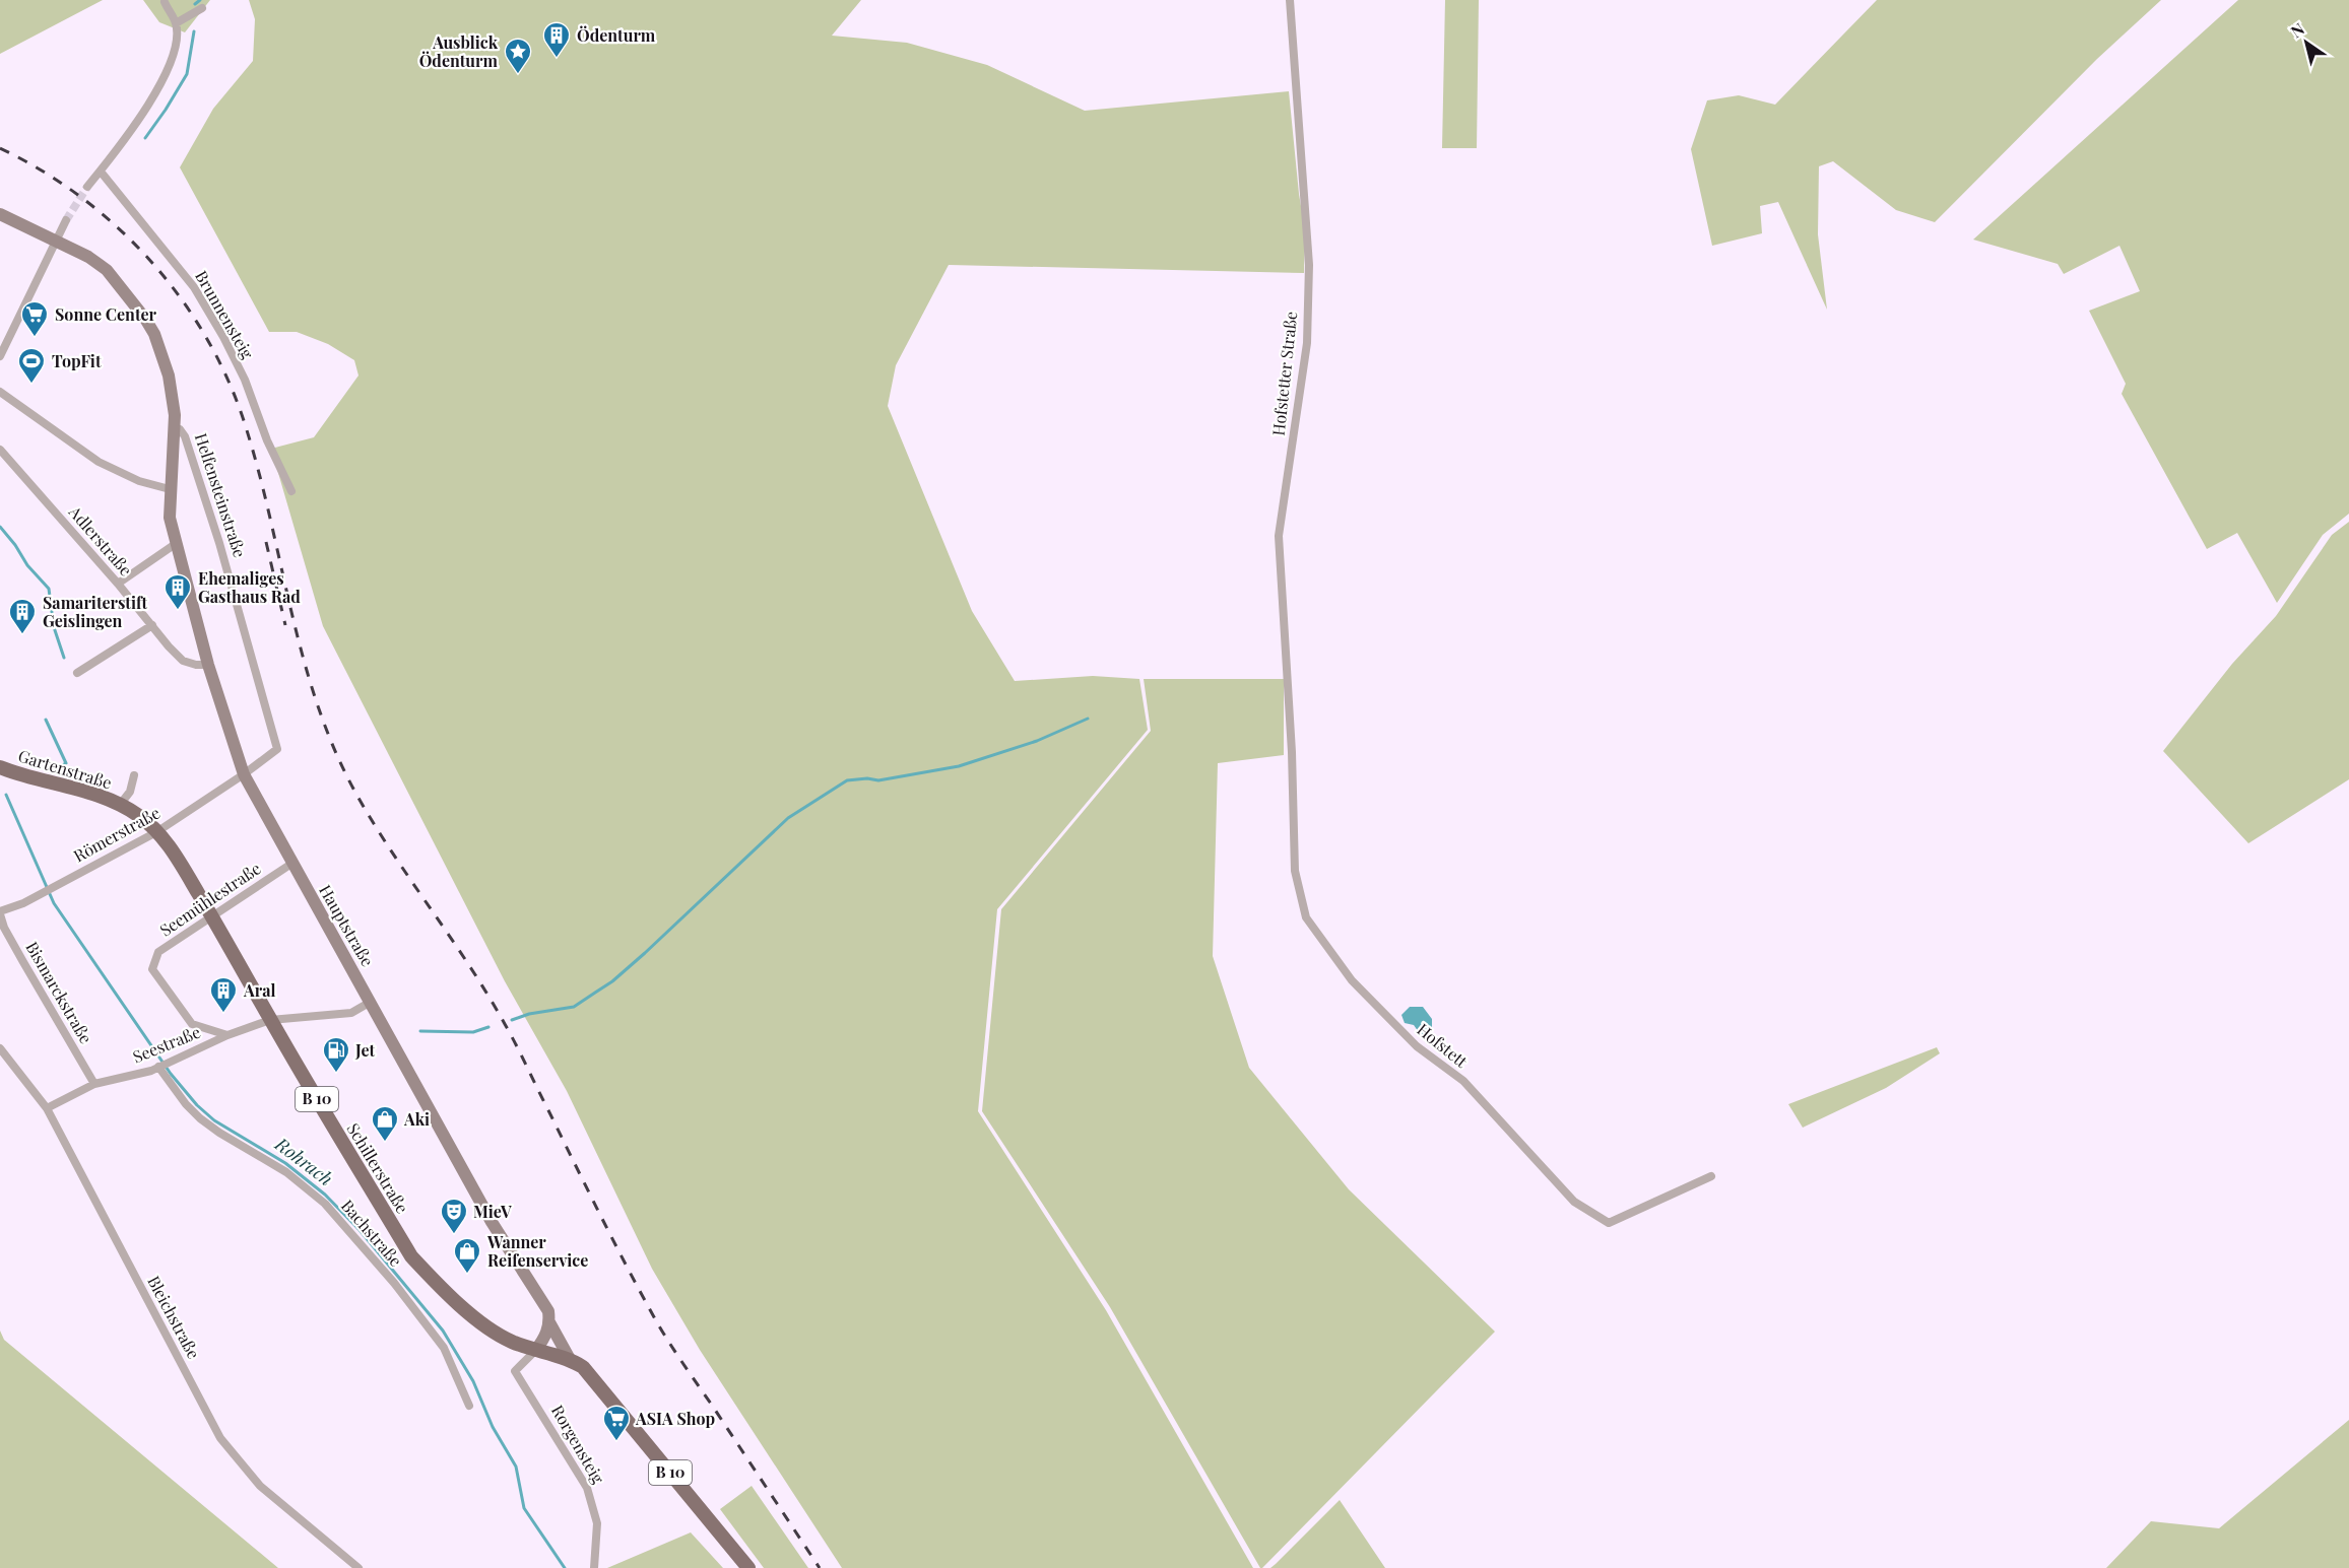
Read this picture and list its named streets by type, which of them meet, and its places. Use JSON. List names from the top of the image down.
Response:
{
  "streets": {
    "main road": ["Gartenstraße", "B 10", "Schillerstraße"],
    "street": [
      "Brunnensteig",
      "Hofstetter Straße",
      "Helfensteinstraße",
      "Adlerstraße",
      "Römerstraße",
      "Seemühlestraße",
      "Hauptstraße",
      "Bismarckstraße",
      "Seestraße",
      "Hofstett",
      "Bachstraße",
      "Bleichstraße",
      "Rorgensteig"
    ]
  },
  "crossings": [
    ["Hofstetter Straße", "Hofstett"],
    ["Helfensteinstraße", "Römerstraße"],
    ["Helfensteinstraße", "Hauptstraße"],
    ["Adlerstraße", "Hauptstraße"],
    ["Gartenstraße", "Schillerstraße"],
    ["Römerstraße", "Hauptstraße"],
    ["Römerstraße", "Bismarckstraße"],
    ["Römerstraße", "Schillerstraße"],
    ["Seemühlestraße", "Hauptstraße"],
    ["Seemühlestraße", "Seestraße"],
    ["Seemühlestraße", "Schillerstraße"],
    ["Hauptstraße", "Seestraße"],
    ["Hauptstraße", "B 10"],
    ["Bismarckstraße", "Seestraße"],
    ["Seestraße", "Schillerstraße"],
    ["Seestraße", "Bachstraße"],
    ["Seestraße", "Bleichstraße"],
    ["B 10", "Schillerstraße"],
    ["B 10", "Rorgensteig"],
    ["Schillerstraße", "Rorgensteig"]
  ],
  "water": ["Rohrach"],
  "places": {
    "building": [
      "Ödenturm",
      "Ehemaliges Gasthaus Rad",
      "Samariterstift Geislingen",
      "Aral"
    ],
    "place": ["Ausblick Ödenturm"],
    "supermarket": ["Sonne Center", "ASIA Shop"],
    "sports": ["TopFit"],
    "fuel station": ["Jet"],
    "shop": ["Aki", "Wanner Reifenservice"],
    "theatre": ["MieV"]
  },
  "north": "top left"
}
